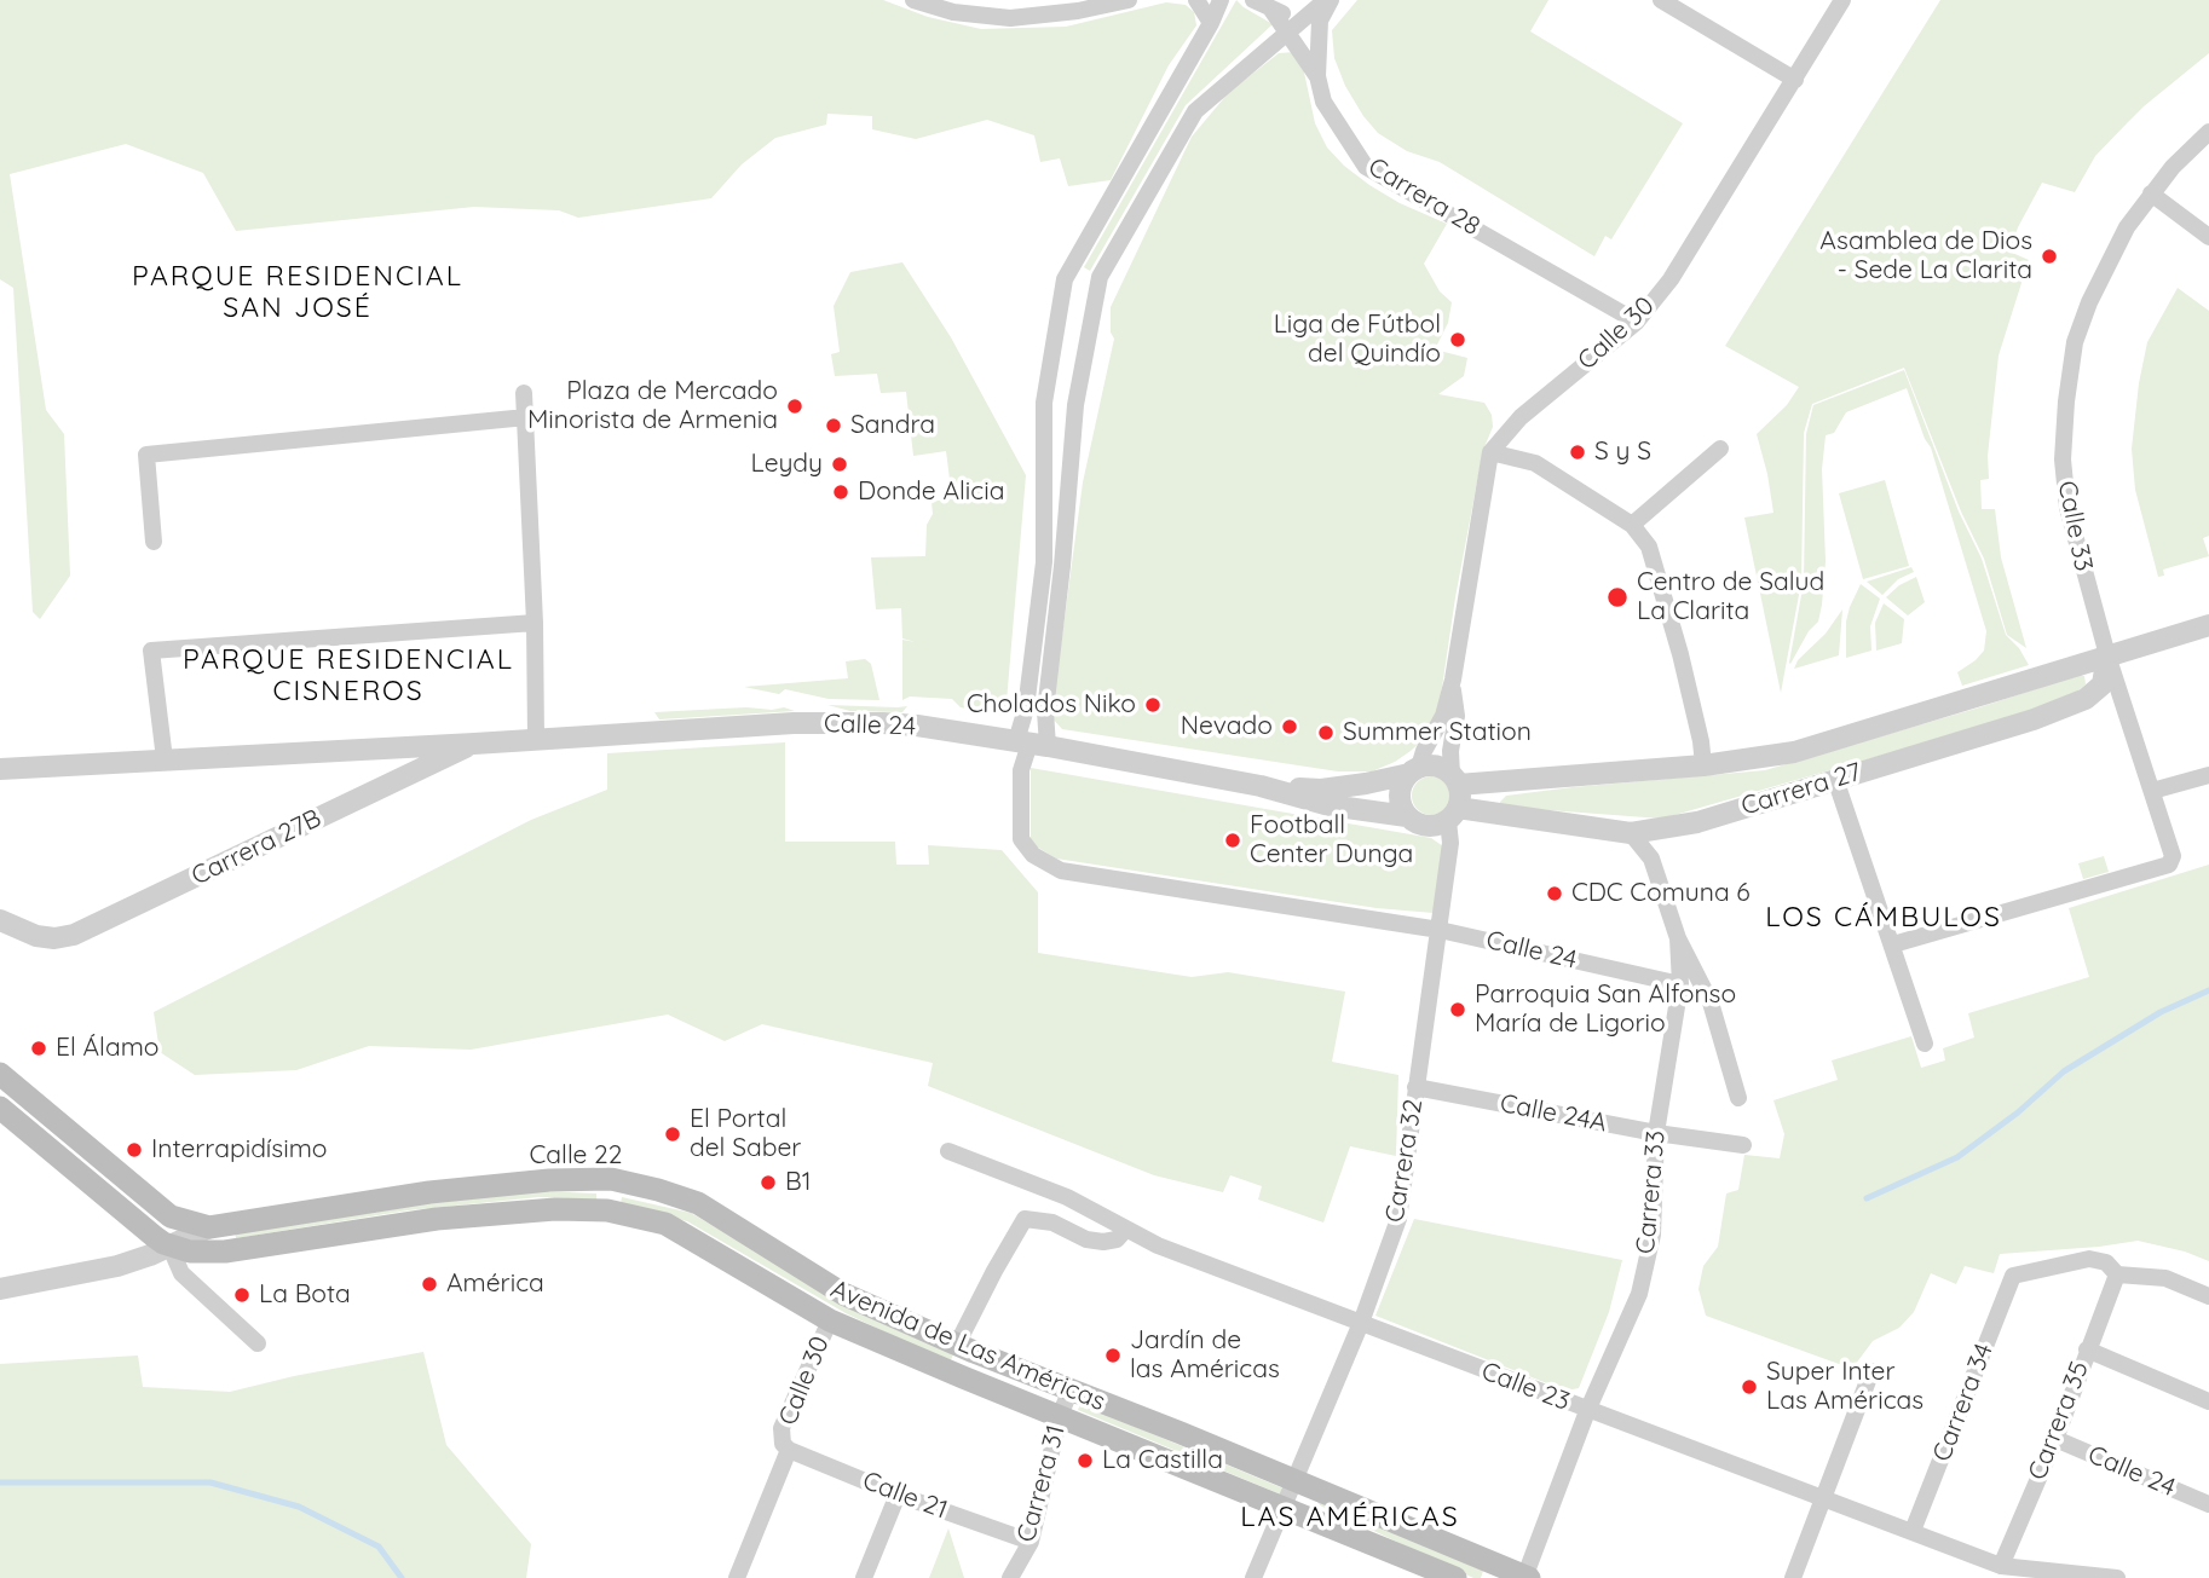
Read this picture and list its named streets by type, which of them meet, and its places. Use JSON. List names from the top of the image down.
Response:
{
  "streets": {
    "main road": ["Calle 22", "Avenida de Las Américas"],
    "street": [
      "Carrera 28",
      "Calle 30",
      "Calle 33",
      "Calle 24",
      "Carrera 27",
      "Carrera 27B",
      "Calle 24A",
      "Carrera 32",
      "Carrera 33",
      "Calle 23",
      "Carrera 34",
      "Carrera 35",
      "Carrera 31",
      "Calle 21"
    ]
  },
  "crossings": [
    ["Carrera 28", "Calle 30"],
    ["Calle 30", "Avenida de Las Américas"],
    ["Calle 30", "Calle 21"],
    ["Calle 33", "Carrera 27"],
    ["Calle 24", "Carrera 27B"],
    ["Calle 24", "Carrera 32"],
    ["Calle 24", "Carrera 33"],
    ["Calle 24", "Carrera 35"],
    ["Carrera 27", "Carrera 32"],
    ["Calle 24A", "Carrera 32"],
    ["Calle 24A", "Carrera 33"],
    ["Calle 22", "Avenida de Las Américas"],
    ["Carrera 32", "Avenida de Las Américas"],
    ["Carrera 32", "Calle 23"],
    ["Carrera 33", "Avenida de Las Américas"],
    ["Carrera 33", "Calle 23"],
    ["Avenida de Las Américas", "Carrera 31"],
    ["Calle 23", "Carrera 34"],
    ["Calle 23", "Carrera 35"],
    ["Carrera 34", "Carrera 35"],
    ["Carrera 31", "Calle 21"]
  ],
  "districts": [
    "PARQUE RESIDENCIAL SAN JOSÉ",
    "PARQUE RESIDENCIAL CISNEROS",
    "LOS CÁMBULOS",
    "LAS AMÉRICAS"
  ],
  "places": [
    "Asamblea de Dios - Sede La Clarita",
    "Liga de Fútbol del Quindío",
    "Plaza de Mercado Minorista de Armenia",
    "Sandra",
    "S y S",
    "Leydy",
    "Donde Alicia",
    "Centro de Salud La Clarita",
    "Cholados Niko",
    "Nevado",
    "Summer Station",
    "Football Center Dunga",
    "CDC Comuna 6",
    "Parroquia San Alfonso María de Ligorio",
    "El Álamo",
    "El Portal del Saber",
    "Interrapidísimo",
    "B1",
    "América",
    "La Bota",
    "Jardín de las Américas",
    "Super Inter Las Américas",
    "La Castilla"
  ]
}
